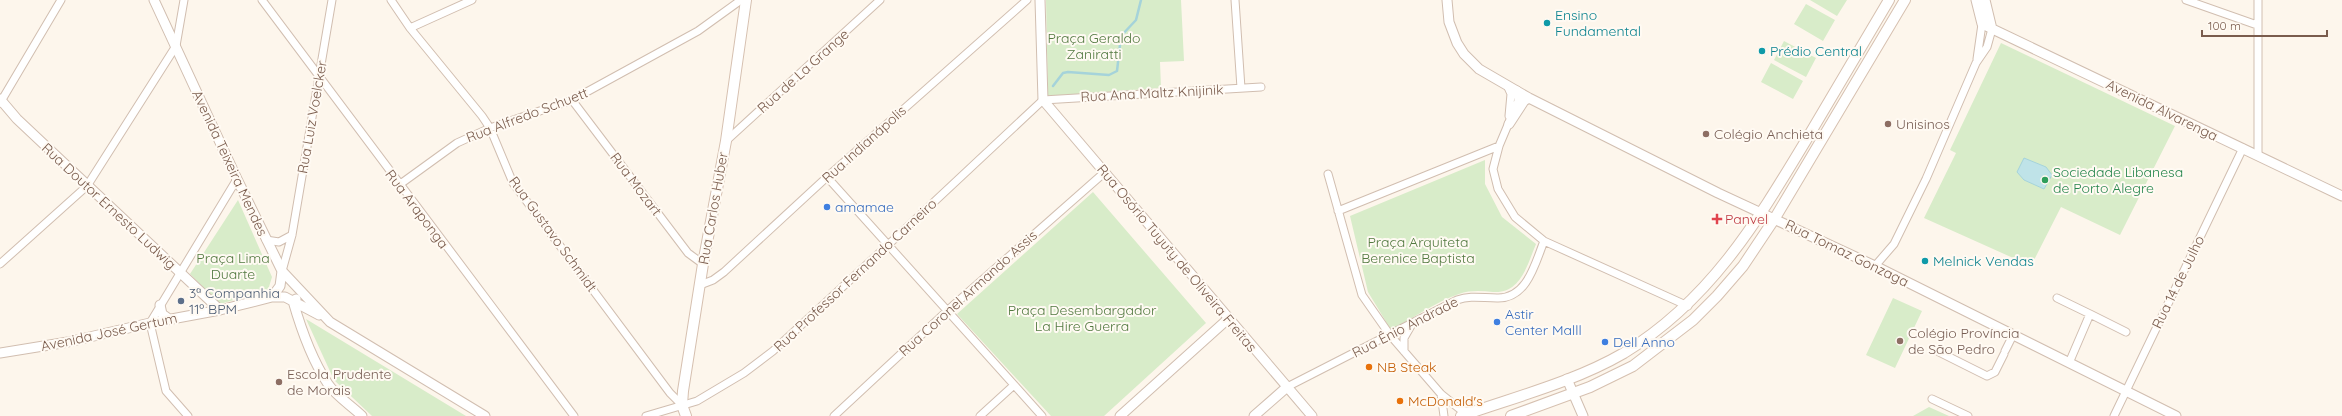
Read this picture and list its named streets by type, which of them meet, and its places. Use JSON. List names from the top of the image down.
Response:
{
  "streets": {
    "main road": ["Rua Carlos Huber"],
    "street": [
      "Rua de La Grange",
      "Rua Ana Maltz Knijinik",
      "Avenida Alvarenga",
      "Rua Alfredo Schuett",
      "Rua Luiz Voelcker",
      "Rua Indianápolis",
      "Avenida Teixeira Mendes",
      "Rua Mozart",
      "Rua Doutor Ernesto Ludwig",
      "Rua Araponga",
      "Rua Gustavo Schmidt",
      "Rua Tomaz Gonzaga",
      "Rua Osório Tuyuty de Oliveira Freitas",
      "Rua Professor Fernando Carneiro",
      "Rua 14 de Julho",
      "Rua Coronel Armando Assis",
      "Rua Ênio Andrade",
      "Avenida José Gertum"
    ]
  },
  "crossings": [
    ["Rua de La Grange", "Rua Carlos Huber"],
    ["Rua Ana Maltz Knijinik", "Rua Osório Tuyuty de Oliveira Freitas"],
    ["Rua Ana Maltz Knijinik", "Rua Professor Fernando Carneiro"],
    ["Avenida Alvarenga", "Rua 14 de Julho"],
    ["Rua Alfredo Schuett", "Rua Mozart"],
    ["Rua Alfredo Schuett", "Rua Araponga"],
    ["Rua Alfredo Schuett", "Rua Gustavo Schmidt"],
    ["Rua Luiz Voelcker", "Avenida Teixeira Mendes"],
    ["Rua Luiz Voelcker", "Rua Araponga"],
    ["Rua Indianápolis", "Rua Carlos Huber"],
    ["Avenida Teixeira Mendes", "Avenida José Gertum"],
    ["Rua Mozart", "Rua Carlos Huber"],
    ["Rua Doutor Ernesto Ludwig", "Avenida José Gertum"],
    ["Rua Carlos Huber", "Rua Gustavo Schmidt"],
    ["Rua Carlos Huber", "Rua Professor Fernando Carneiro"],
    ["Rua Gustavo Schmidt", "Rua Professor Fernando Carneiro"],
    ["Rua Tomaz Gonzaga", "Rua 14 de Julho"],
    ["Rua Osório Tuyuty de Oliveira Freitas", "Rua Professor Fernando Carneiro"],
    ["Rua Osório Tuyuty de Oliveira Freitas", "Rua Coronel Armando Assis"],
    ["Rua Osório Tuyuty de Oliveira Freitas", "Rua Ênio Andrade"]
  ],
  "parks": [
    "Praça Geraldo Zaniratti",
    "Praça Arquiteta Berenice Baptista",
    "Praça Lima Duarte",
    "Praça Desembargador La Hire Guerra"
  ],
  "places": {
    "other": [
      "Ensino Fundamental",
      "Prédio Central",
      "Unisinos",
      "Colégio Anchieta",
      "Sociedade Libanesa de Porto Alegre",
      "amamae",
      "Melnick Vendas",
      "3ª Companhia 11º BPM",
      "Astir Center Malll",
      "Colégio Província de São Pedro",
      "Dell Anno",
      "NB Steak",
      "Escola Prudente de Morais",
      "McDonald's"
    ],
    "health": ["Panvel"]
  },
  "scale_bar": "100 m"
}
